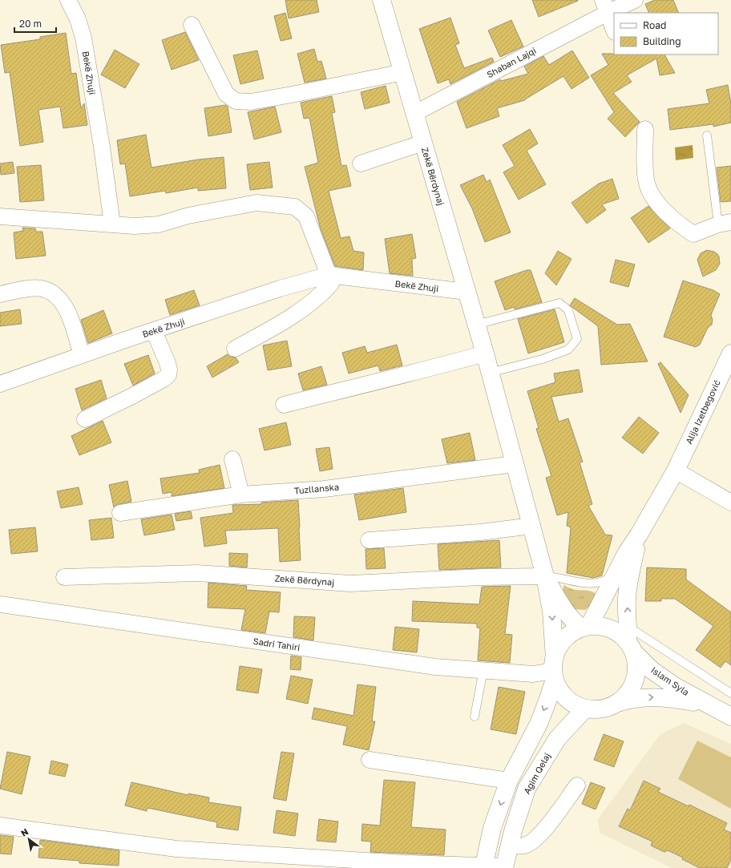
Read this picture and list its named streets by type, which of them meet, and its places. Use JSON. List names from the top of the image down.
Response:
{
  "streets": {
    "main road": [
      "Zekë Bërdynaj",
      "Alija Izetbegović",
      "Islam Syla",
      "Agim Qelaj"
    ],
    "street": [
      "Shaban Lajqi",
      "Bekë Zhuji",
      "Tuzllanska",
      "Sadri Tahiri"
    ]
  },
  "crossings": [
    ["Shaban Lajqi", "Zekë Bërdynaj"],
    ["Bekë Zhuji", "Zekë Bërdynaj"],
    ["Zekë Bërdynaj", "Alija Izetbegović"],
    ["Zekë Bërdynaj", "Tuzllanska"],
    ["Zekë Bërdynaj", "Sadri Tahiri"],
    ["Zekë Bërdynaj", "Islam Syla"],
    ["Zekë Bërdynaj", "Agim Qelaj"],
    ["Alija Izetbegović", "Sadri Tahiri"],
    ["Alija Izetbegović", "Islam Syla"],
    ["Alija Izetbegović", "Agim Qelaj"],
    ["Sadri Tahiri", "Islam Syla"],
    ["Sadri Tahiri", "Agim Qelaj"],
    ["Islam Syla", "Agim Qelaj"]
  ],
  "legend": ["Road", "Building"],
  "scale_bar": "20 m",
  "north": "top left"
}
